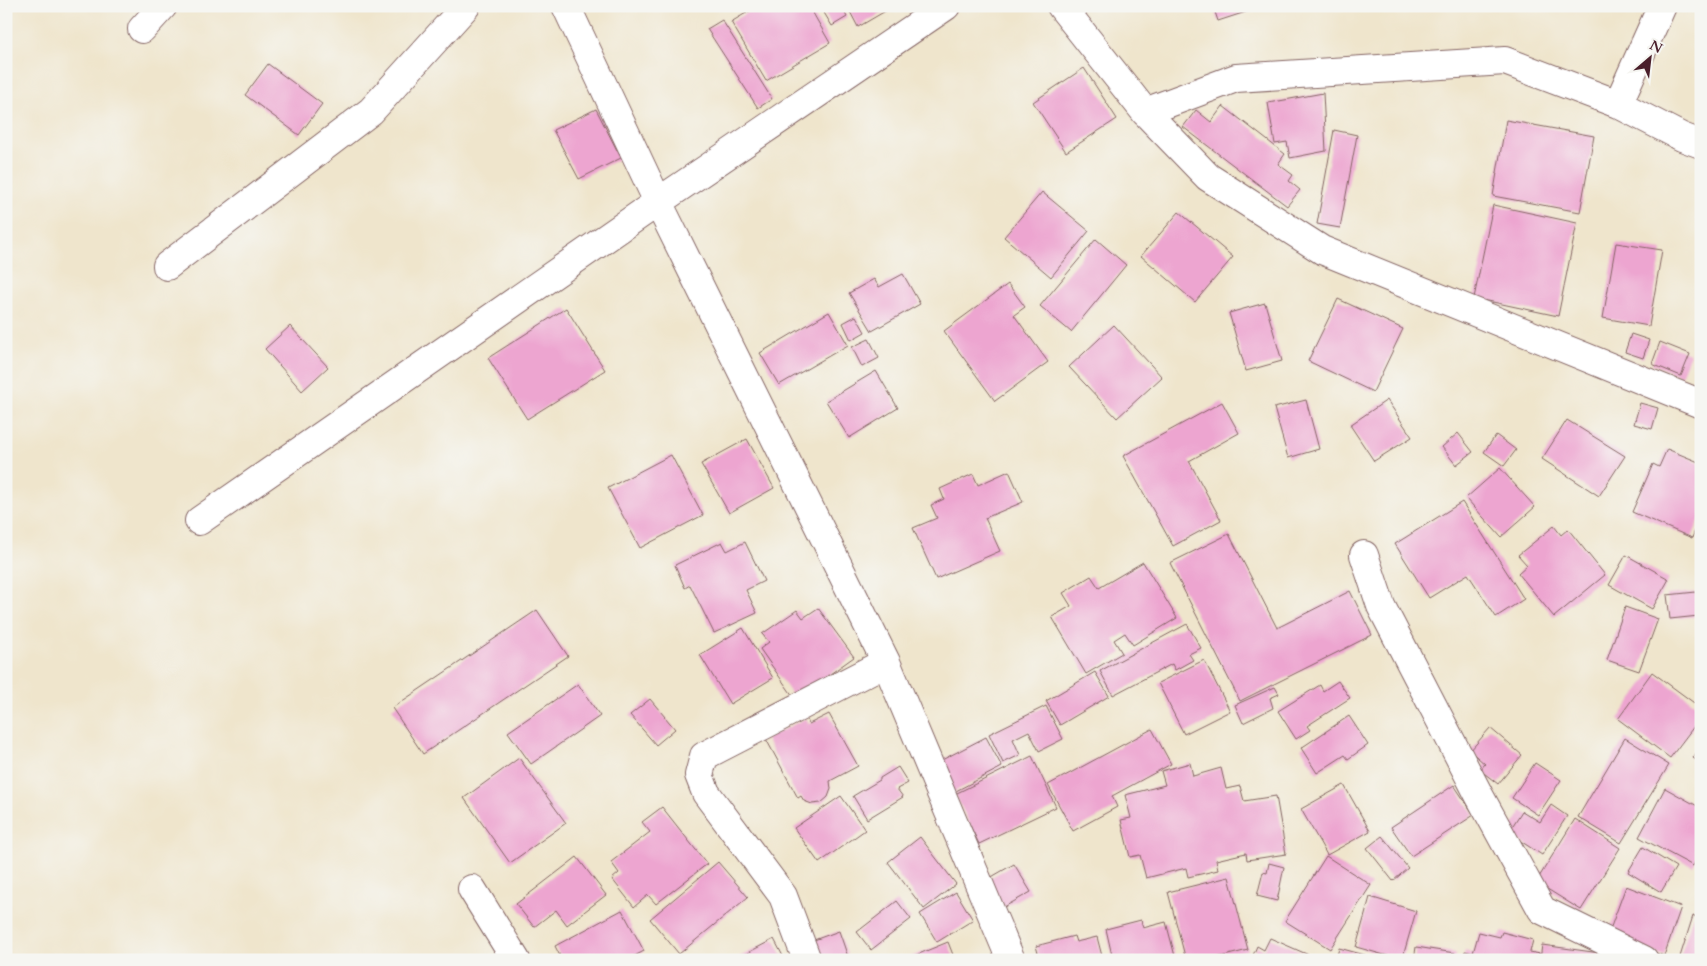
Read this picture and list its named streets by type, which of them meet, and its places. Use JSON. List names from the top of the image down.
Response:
{
  "north": "top right"
}
